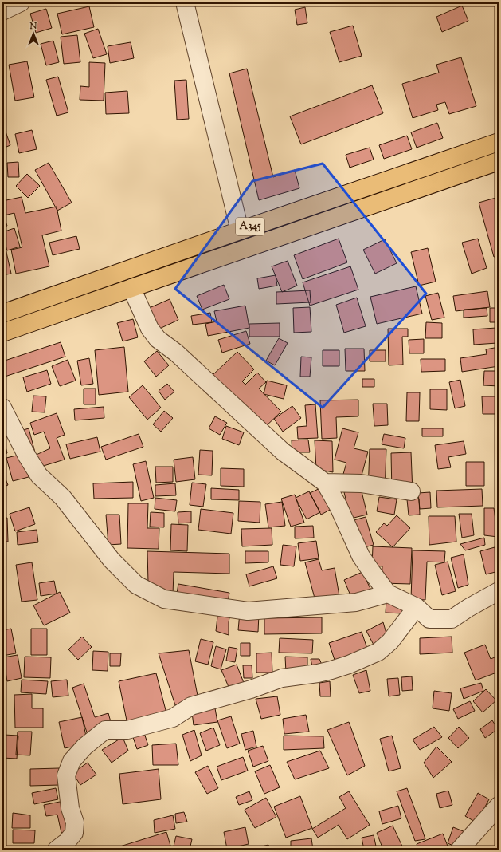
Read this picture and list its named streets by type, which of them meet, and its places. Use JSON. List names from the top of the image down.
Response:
{
  "streets": {
    "highway": ["A345"]
  },
  "north": "top"
}
